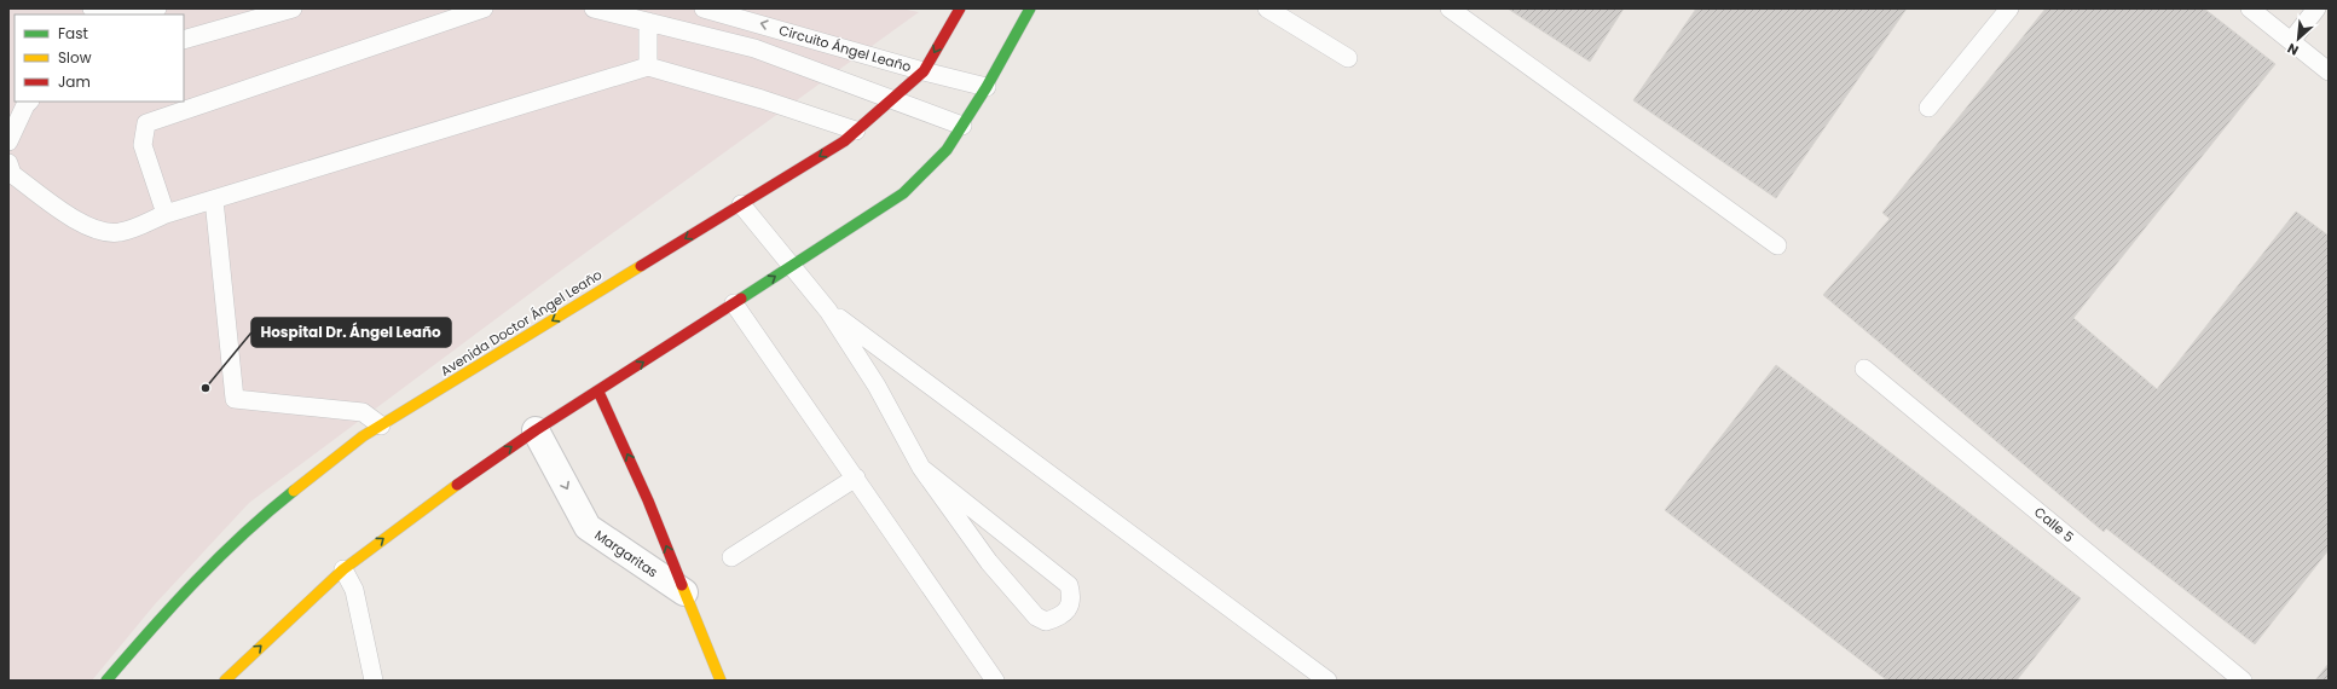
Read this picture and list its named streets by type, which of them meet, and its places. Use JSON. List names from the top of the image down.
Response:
{
  "streets": {
    "street": ["Avenida Doctor Ángel Leaño", "Margaritas"],
    "lane": ["Circuito Ángel Leaño", "Calle 5"]
  },
  "crossings": [
    ["Circuito Ángel Leaño", "Avenida Doctor Ángel Leaño"]
  ],
  "places": ["Hospital Dr. Ángel Leaño"],
  "legend": ["Fast", "Slow", "Jam"],
  "north": "bottom left"
}
